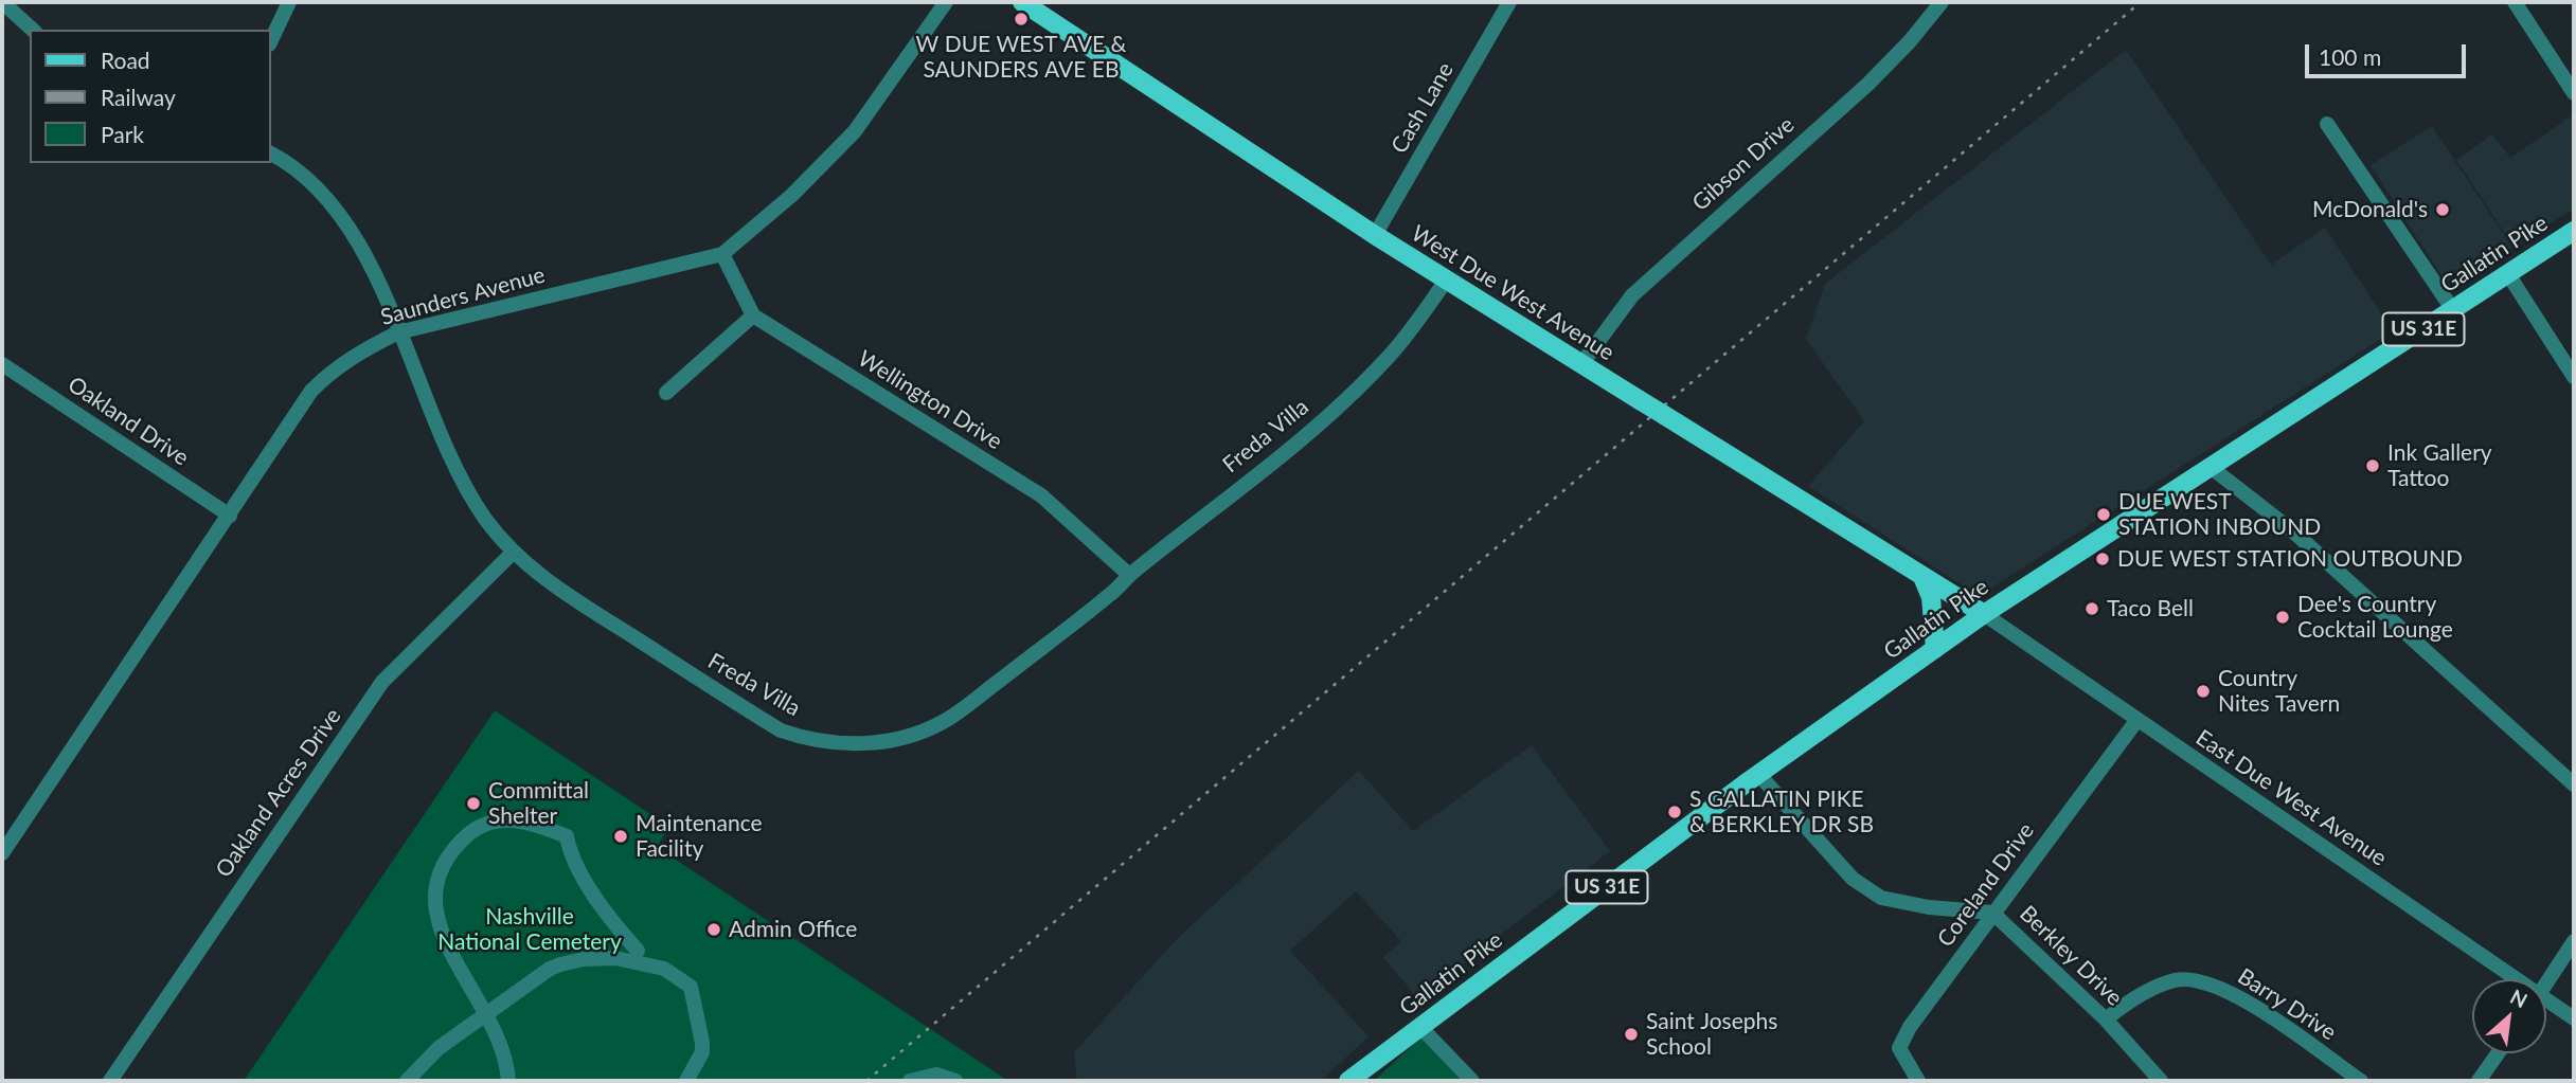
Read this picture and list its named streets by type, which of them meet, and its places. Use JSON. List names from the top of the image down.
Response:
{
  "streets": {
    "main road": ["Gallatin Pike", "West Due West Avenue", "US 31E"],
    "street": [
      "Cash Lane",
      "Gibson Drive",
      "Saunders Avenue",
      "Wellington Drive",
      "Oakland Drive",
      "Freda Villa",
      "Oakland Acres Drive",
      "East Due West Avenue",
      "Coreland Drive",
      "Berkley Drive",
      "Barry Drive"
    ]
  },
  "crossings": [
    ["Cash Lane", "West Due West Avenue"],
    ["Gibson Drive", "West Due West Avenue"],
    ["Gallatin Pike", "West Due West Avenue"],
    ["Gallatin Pike", "East Due West Avenue"],
    ["Gallatin Pike", "Berkley Drive"],
    ["West Due West Avenue", "Freda Villa"],
    ["West Due West Avenue", "East Due West Avenue"],
    ["Saunders Avenue", "Oakland Drive"],
    ["Saunders Avenue", "Freda Villa"],
    ["Wellington Drive", "Freda Villa"],
    ["Freda Villa", "Oakland Acres Drive"],
    ["East Due West Avenue", "Coreland Drive"],
    ["Coreland Drive", "Berkley Drive"],
    ["Berkley Drive", "Barry Drive"]
  ],
  "parks": ["Nashville National Cemetery"],
  "places": [
    "W DUE WEST AVE & SAUNDERS AVE EB",
    "McDonald's",
    "Ink Gallery Tattoo",
    "DUE WEST STATION INBOUND",
    "DUE WEST STATION OUTBOUND",
    "Taco Bell",
    "Dee's Country Cocktail Lounge",
    "Country Nites Tavern",
    "Committal Shelter",
    "S GALLATIN PIKE & BERKLEY DR SB",
    "Maintenance Facility",
    "Admin Office",
    "Saint Josephs School"
  ],
  "legend": ["Road", "Railway", "Park"],
  "scale_bar": "100 m",
  "north": "top right"
}
